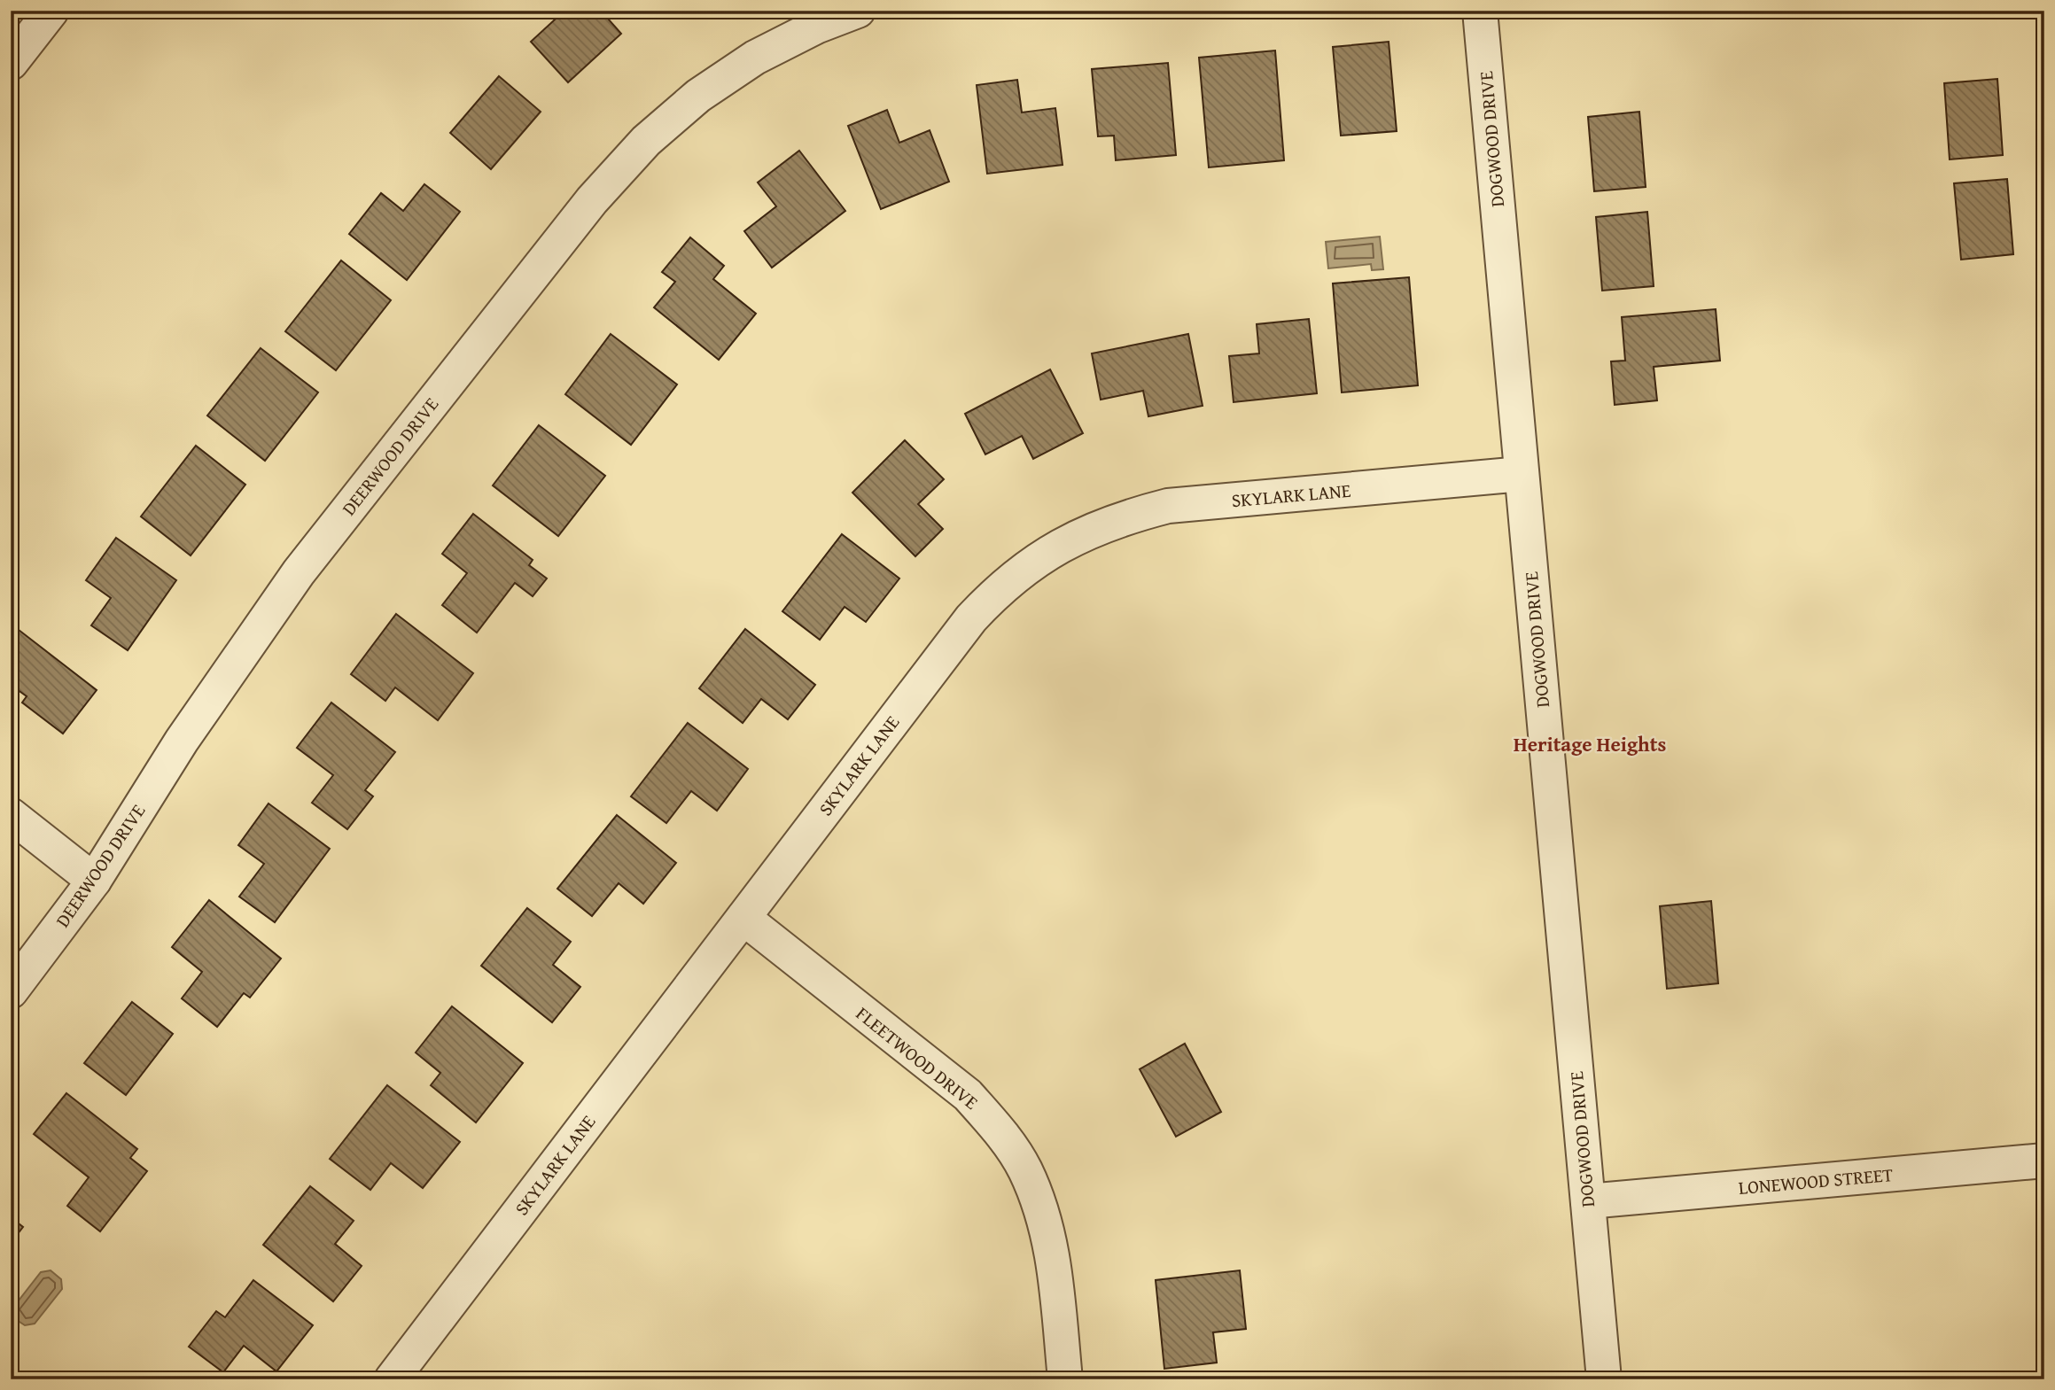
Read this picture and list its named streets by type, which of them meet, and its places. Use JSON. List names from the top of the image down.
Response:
{
  "streets": {
    "street": [
      "DOGWOOD DRIVE",
      "DEERWOOD DRIVE",
      "SKYLARK LANE",
      "FLEETWOOD DRIVE",
      "LONEWOOD STREET"
    ]
  },
  "crossings": [
    ["DOGWOOD DRIVE", "SKYLARK LANE"],
    ["DOGWOOD DRIVE", "LONEWOOD STREET"],
    ["SKYLARK LANE", "FLEETWOOD DRIVE"]
  ],
  "districts": ["Heritage Heights"]
}
